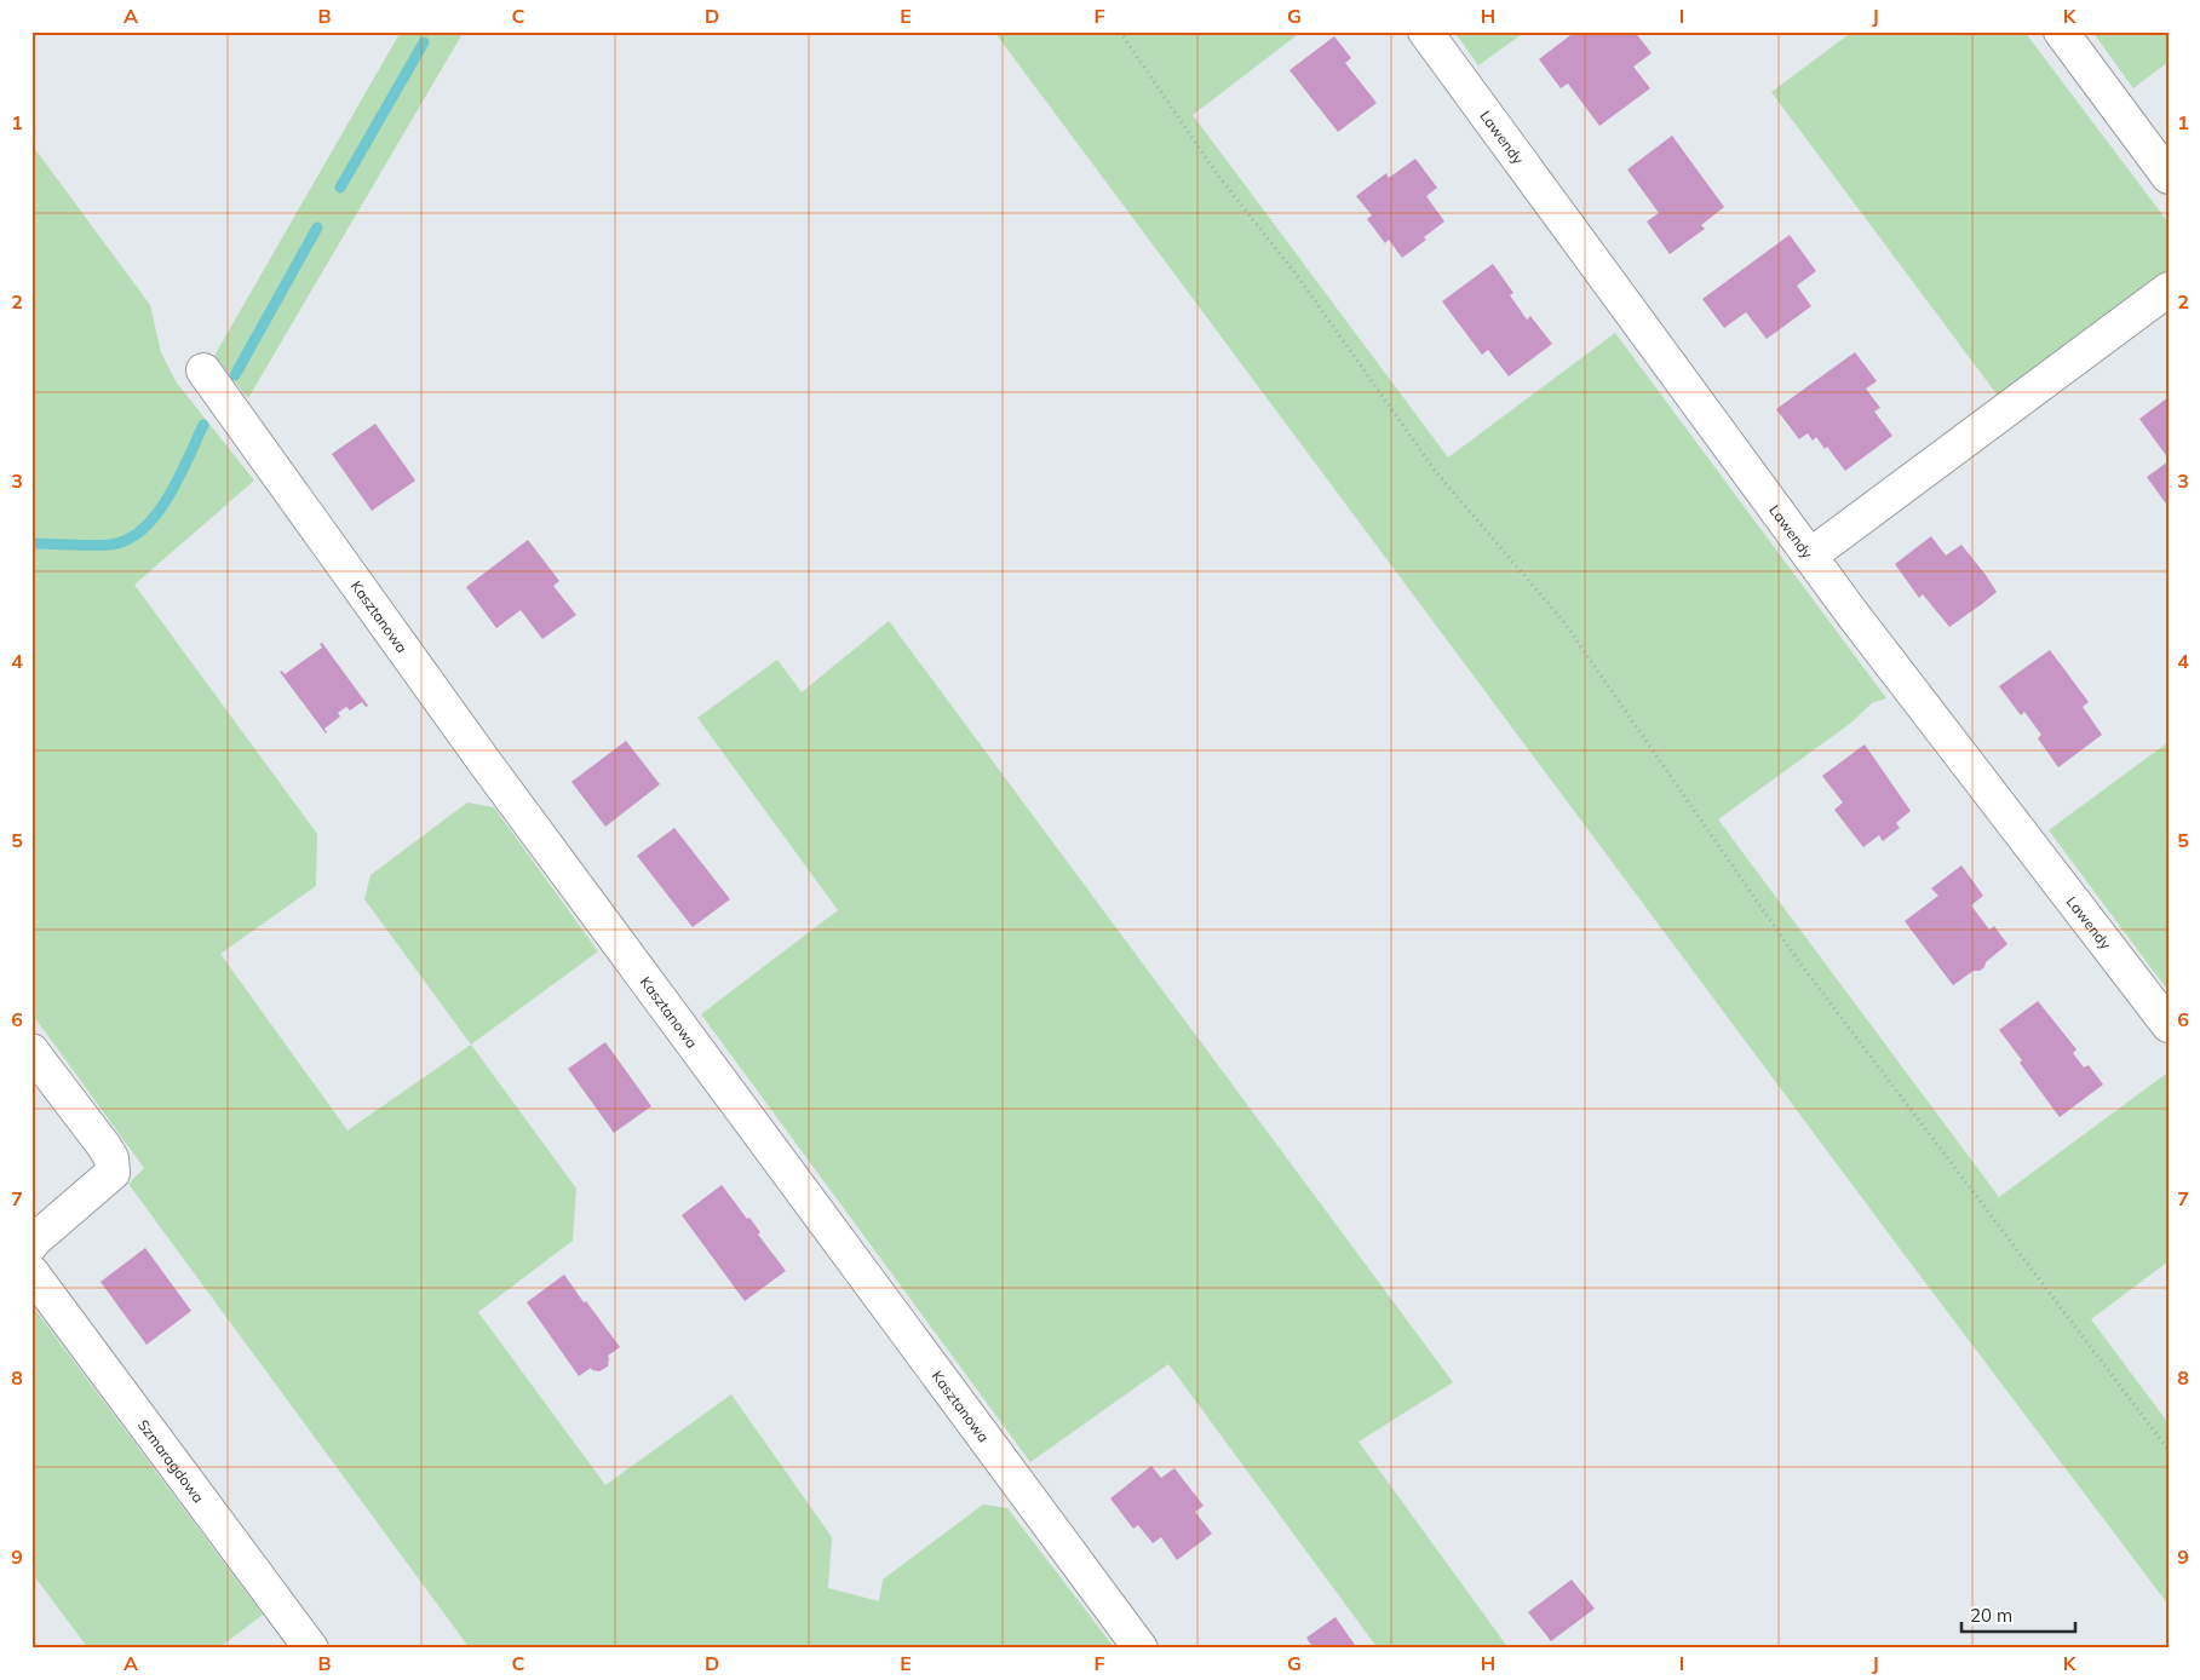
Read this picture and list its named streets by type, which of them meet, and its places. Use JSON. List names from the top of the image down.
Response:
{
  "streets": {
    "street": ["Lawendy", "Kasztanowa", "Szmaragdowa"]
  },
  "scale_bar": "20 m",
  "grid": {
    "columns": [
      "A",
      "B",
      "C",
      "D",
      "E",
      "F",
      "G",
      "H",
      "I",
      "J",
      "K"
    ],
    "rows": [
      "1",
      "2",
      "3",
      "4",
      "5",
      "6",
      "7",
      "8",
      "9"
    ]
  }
}
